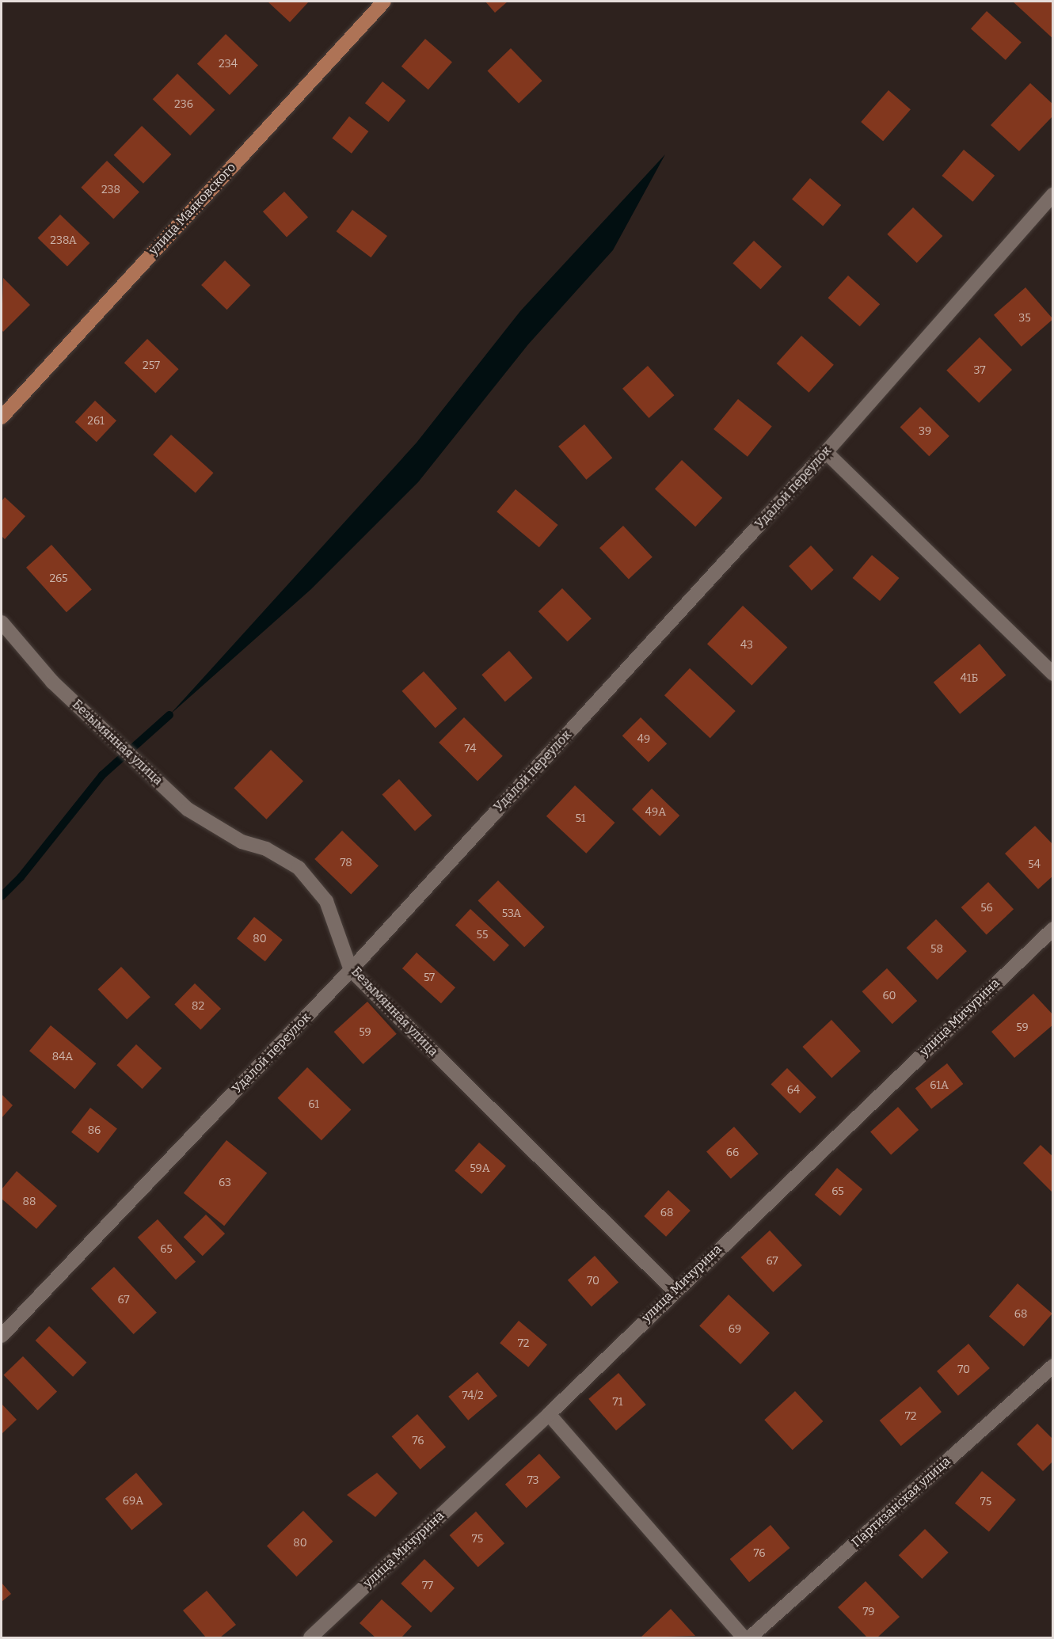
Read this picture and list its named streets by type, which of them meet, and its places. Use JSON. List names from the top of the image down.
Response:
{
  "streets": {
    "main road": ["улица Маяковского"],
    "street": [
      "Удалой переулок",
      "Безымянная улица",
      "улица Мичурина",
      "Партизанская улица"
    ]
  },
  "crossings": [
    ["Удалой переулок", "Безымянная улица"],
    ["Безымянная улица", "улица Мичурина"]
  ],
  "house_numbers": [
    "234",
    "236",
    "238",
    "238А",
    "35",
    "257",
    "37",
    "261",
    "39",
    "265",
    "43",
    "41Б",
    "49",
    "74",
    "49А",
    "51",
    "78",
    "54",
    "56",
    "53А",
    "55",
    "80",
    "58",
    "57",
    "60",
    "82",
    "59",
    "59",
    "84А",
    "61А",
    "64",
    "61",
    "86",
    "66",
    "59А",
    "63",
    "65",
    "88",
    "68",
    "65",
    "67",
    "70",
    "67",
    "68",
    "69",
    "72",
    "70",
    "74/2",
    "71",
    "72",
    "76",
    "73",
    "69А",
    "75",
    "75",
    "80",
    "76",
    "77",
    "79"
  ]
}
